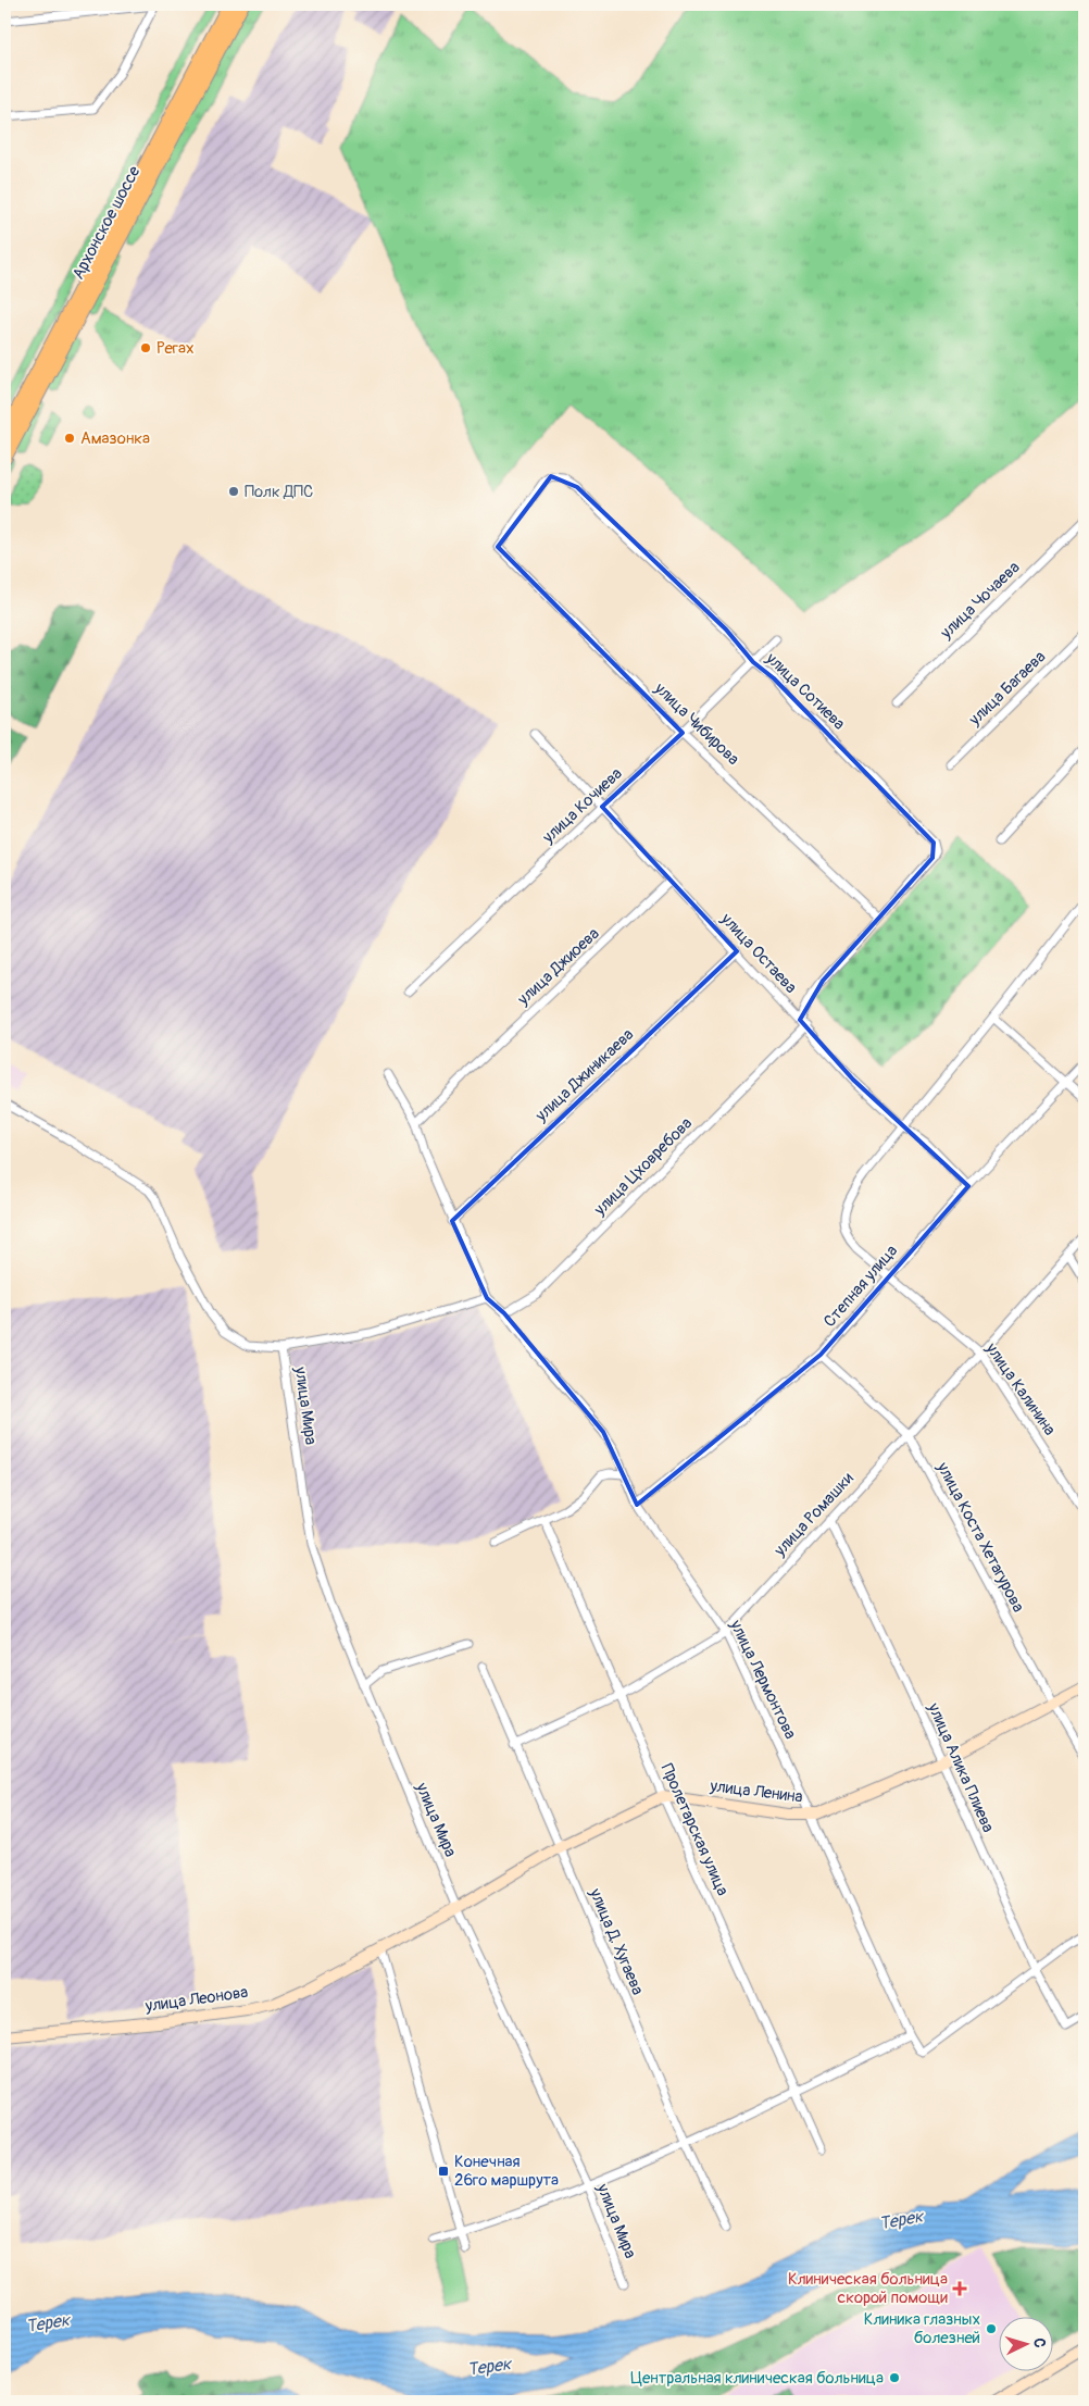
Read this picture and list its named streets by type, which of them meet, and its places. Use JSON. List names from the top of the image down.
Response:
{
  "streets": {
    "highway": ["Архонское шоссе"],
    "street": [
      "улица Чочаева",
      "улица Багаева",
      "улица Сотиева",
      "улица Чибирова",
      "улица Кочиева",
      "улица Остаева",
      "улица Джиоева",
      "улица Джиникаева",
      "улица Цховребова",
      "Степная улица",
      "улица Калинина",
      "улица Мира",
      "улица Ромашки",
      "улица Коста Хетагурова",
      "улица Лермонтова",
      "улица Алика Плиева",
      "улица Ленина",
      "Пролетарская улица",
      "улица Д. Хугаева",
      "улица Леонова"
    ]
  },
  "crossings": [
    ["улица Сотиева", "улица Чибирова"],
    ["улица Сотиева", "улица Кочиева"],
    ["улица Сотиева", "улица Остаева"],
    ["улица Сотиева", "улица Цховребова"],
    ["улица Чибирова", "улица Кочиева"],
    ["улица Кочиева", "улица Остаева"],
    ["улица Остаева", "улица Джиоева"],
    ["улица Остаева", "улица Джиникаева"],
    ["улица Остаева", "улица Цховребова"],
    ["улица Остаева", "Степная улица"],
    ["улица Остаева", "улица Калинина"],
    ["улица Цховребова", "улица Лермонтова"],
    ["Степная улица", "улица Калинина"],
    ["Степная улица", "улица Коста Хетагурова"],
    ["Степная улица", "улица Лермонтова"],
    ["улица Калинина", "улица Ромашки"],
    ["улица Мира", "улица Леонова"],
    ["улица Ромашки", "улица Коста Хетагурова"],
    ["улица Ромашки", "улица Лермонтова"],
    ["улица Ромашки", "улица Алика Плиева"],
    ["улица Ромашки", "Пролетарская улица"],
    ["улица Ромашки", "улица Д. Хугаева"],
    ["улица Коста Хетагурова", "улица Ленина"],
    ["улица Лермонтова", "улица Ленина"],
    ["улица Алика Плиева", "улица Ленина"],
    ["улица Ленина", "Пролетарская улица"]
  ],
  "water": ["Терек"],
  "places": {
    "other": [
      "Регах",
      "Амазонка",
      "Полк ДПС",
      "Клиника глазных болезней",
      "Центральная клиническая больница"
    ],
    "transit": ["Конечная 26го маршрута"],
    "health": ["Клиническая больница скорой помощи"]
  },
  "north": "right"
}
